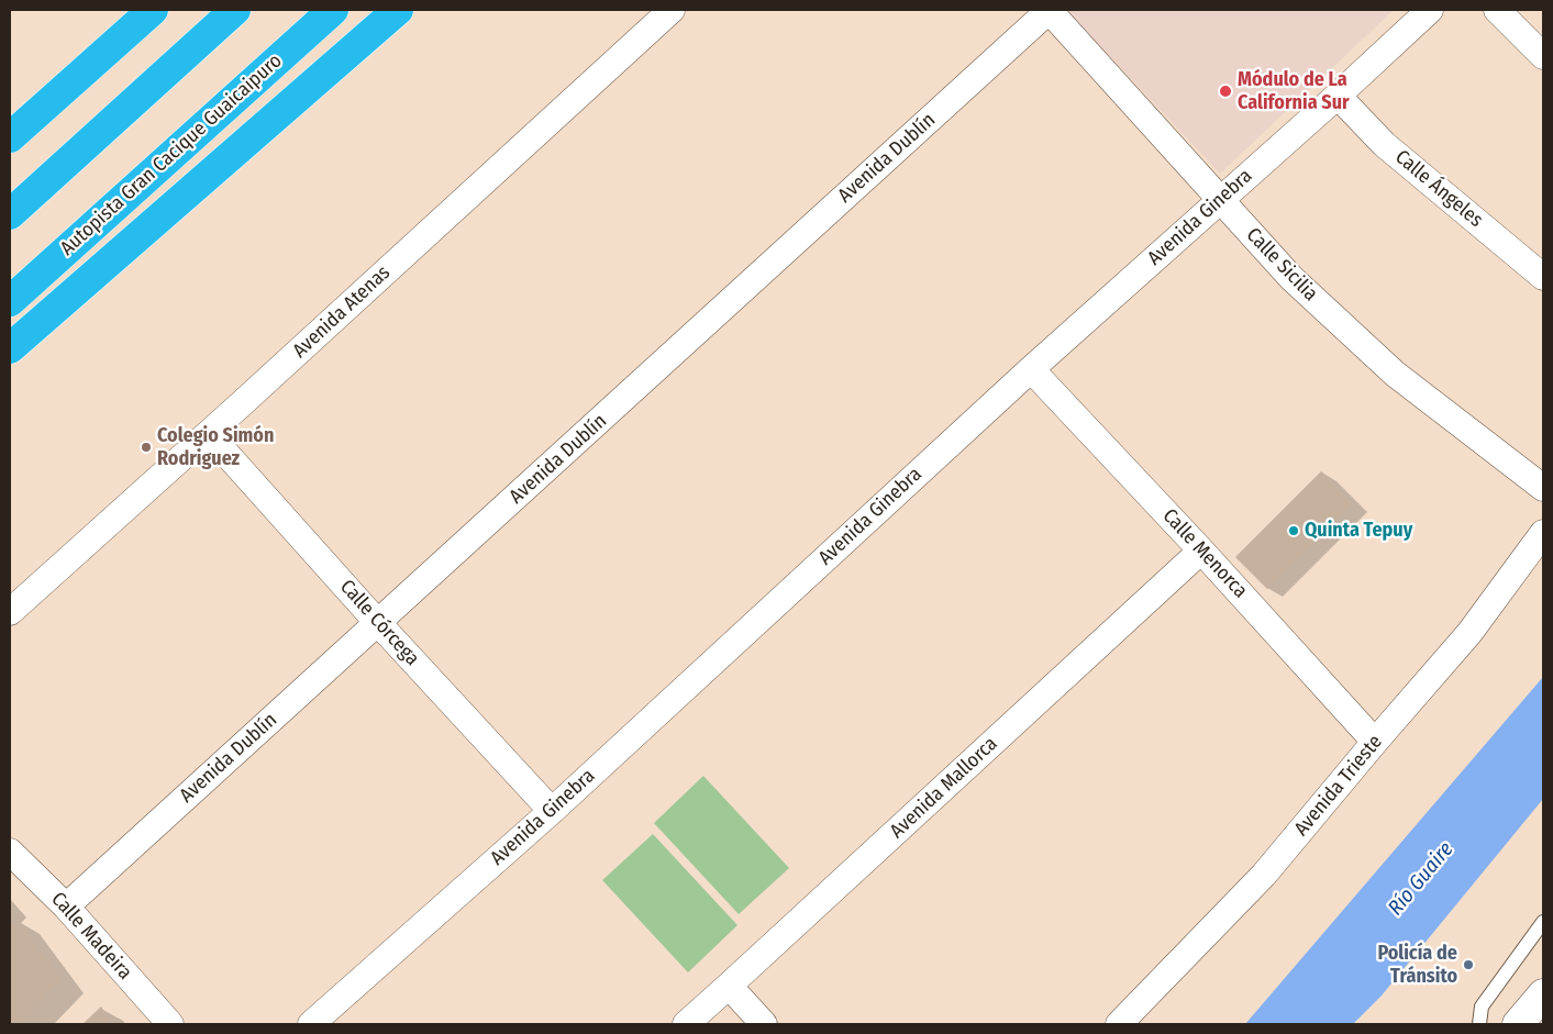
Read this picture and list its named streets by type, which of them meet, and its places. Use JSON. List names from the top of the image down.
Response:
{
  "streets": {
    "highway": ["Autopista Gran Cacique Guaicaipuro"],
    "street": [
      "Avenida Dublín",
      "Calle Ángeles",
      "Avenida Ginebra",
      "Calle Sicilia",
      "Avenida Atenas",
      "Calle Menorca",
      "Calle Córcega",
      "Avenida Trieste",
      "Avenida Mallorca",
      "Calle Madeira"
    ]
  },
  "crossings": [
    ["Avenida Dublín", "Calle Sicilia"],
    ["Avenida Dublín", "Calle Córcega"],
    ["Avenida Dublín", "Calle Madeira"],
    ["Calle Ángeles", "Avenida Ginebra"],
    ["Avenida Ginebra", "Calle Sicilia"],
    ["Avenida Ginebra", "Calle Menorca"],
    ["Avenida Ginebra", "Calle Córcega"],
    ["Avenida Atenas", "Calle Córcega"],
    ["Calle Menorca", "Avenida Trieste"],
    ["Calle Menorca", "Avenida Mallorca"]
  ],
  "water": ["Río Guaire"],
  "places": [
    "Módulo de La California Sur",
    "Colegio Simón Rodriguez",
    "Quinta Tepuy",
    "Policía de Tránsito"
  ]
}
